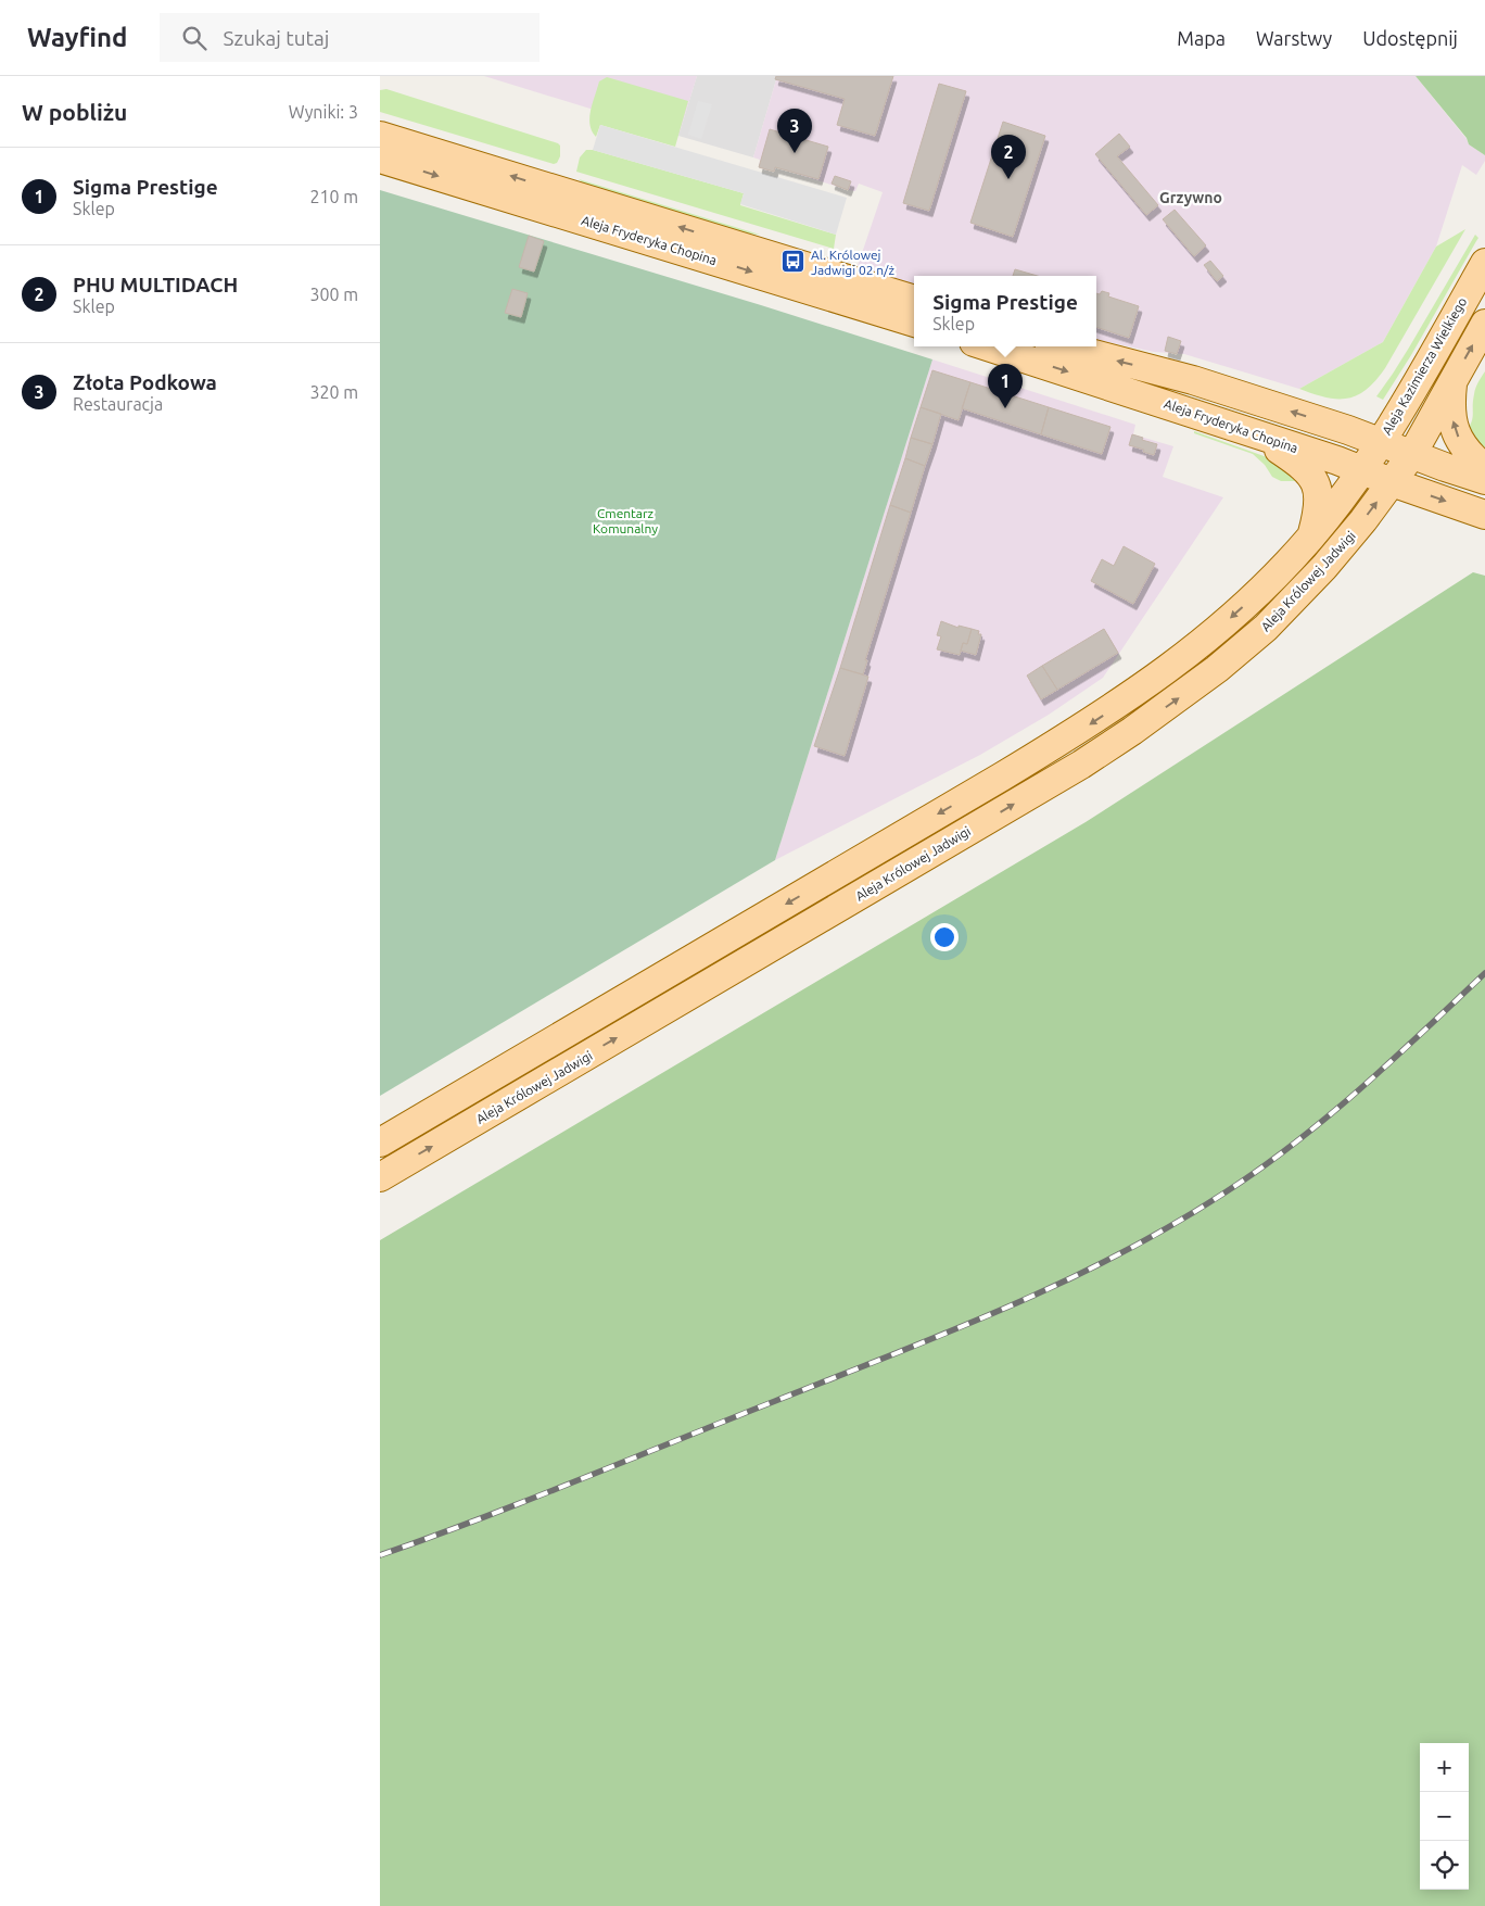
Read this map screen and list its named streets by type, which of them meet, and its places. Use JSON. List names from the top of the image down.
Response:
{
  "streets": {
    "main road": ["Aleja Fryderyka Chopina", "Aleja Kazimierza Wielkiego", "Aleja Królowej Jadwigi"]
  },
  "crossings": [
    ["Aleja Fryderyka Chopina", "Aleja Kazimierza Wielkiego"],
    ["Aleja Fryderyka Chopina", "Aleja Królowej Jadwigi"]
  ],
  "districts": ["Grzywno"],
  "parks": ["Cmentarz Komunalny"],
  "places": {
    "bus stop": ["Al. Królowej Jadwigi 02 n/ż"]
  },
  "page": {
    "header": "Wayfind",
    "search": "Szukaj tutaj",
    "nav": ["Mapa", "Warstwy", "Udostępnij"],
    "heading": ["W pobliżu", "Wyniki: 3"],
    "pins": ["3", "2", "1"],
    "list": [
      {
        "mark": "1",
        "name": "Sigma Prestige",
        "note": "Sklep",
        "value": "210 m"
      },
      {
        "mark": "2",
        "name": "PHU MULTIDACH",
        "note": "Sklep",
        "value": "300 m"
      },
      {
        "mark": "3",
        "name": "Złota Podkowa",
        "note": "Restauracja",
        "value": "320 m"
      }
    ],
    "popup": ["Sigma Prestige", "Sklep"],
    "map_buttons": ["+", "−"]
  }
}
